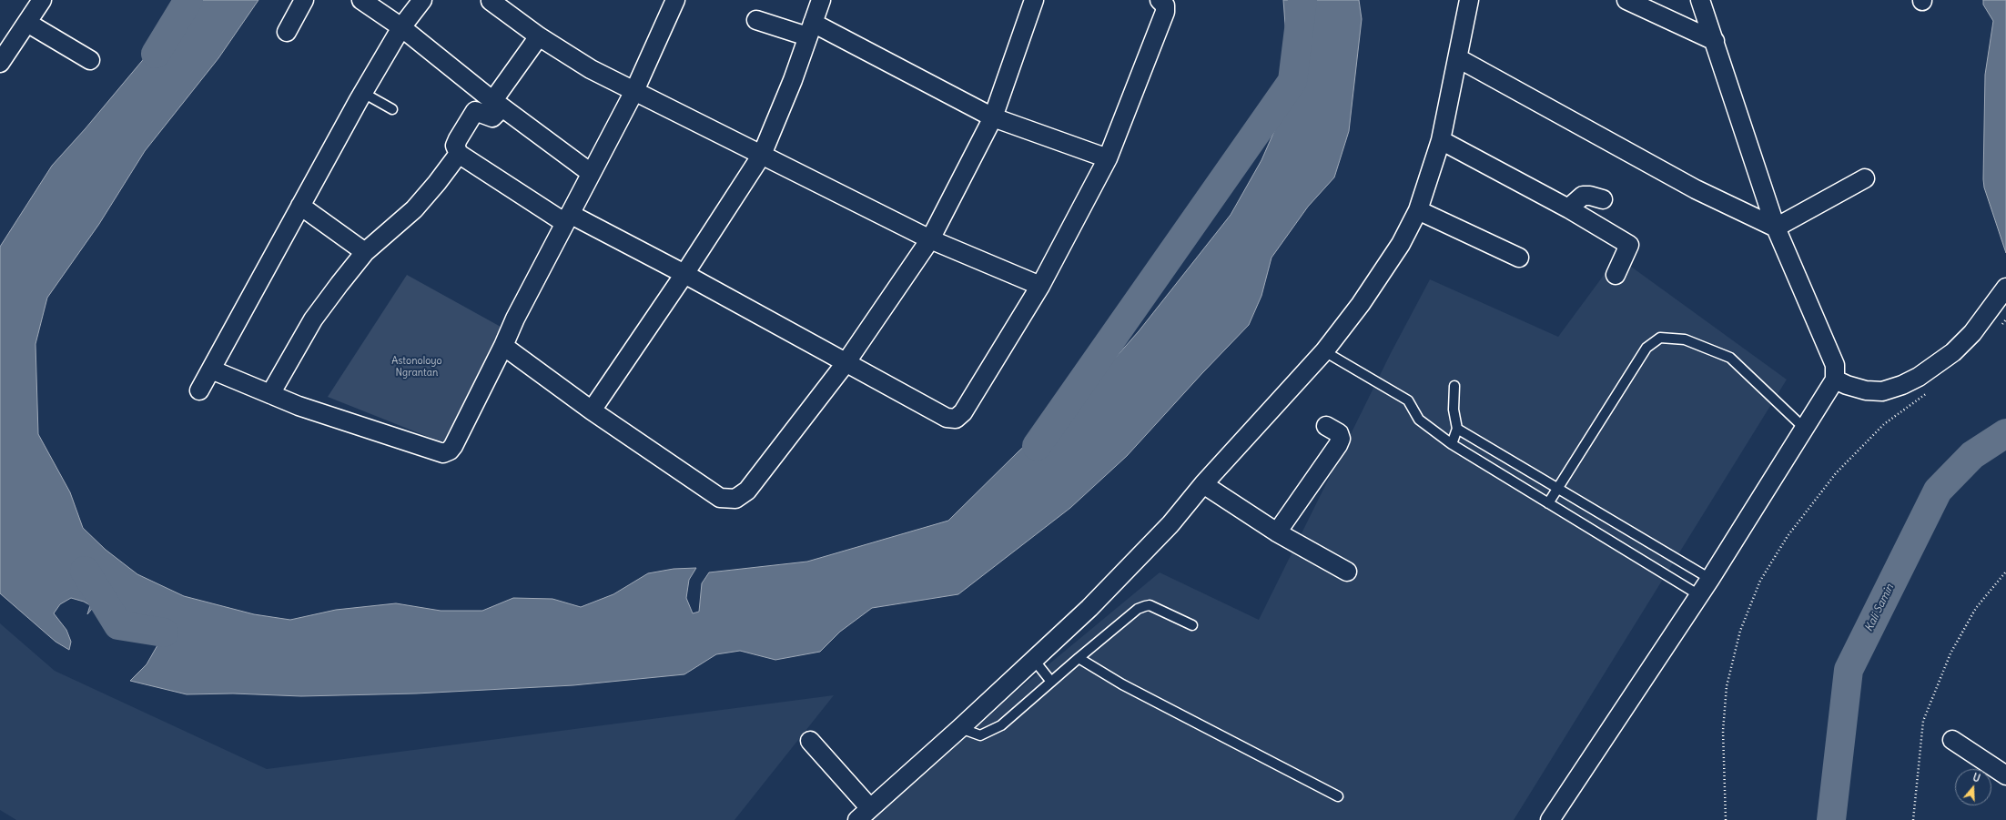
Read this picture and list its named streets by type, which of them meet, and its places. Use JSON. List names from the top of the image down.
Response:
{
  "water": ["Kali Samin"],
  "parks": ["Astonoloyo Ngrantan"],
  "north": "top"
}
